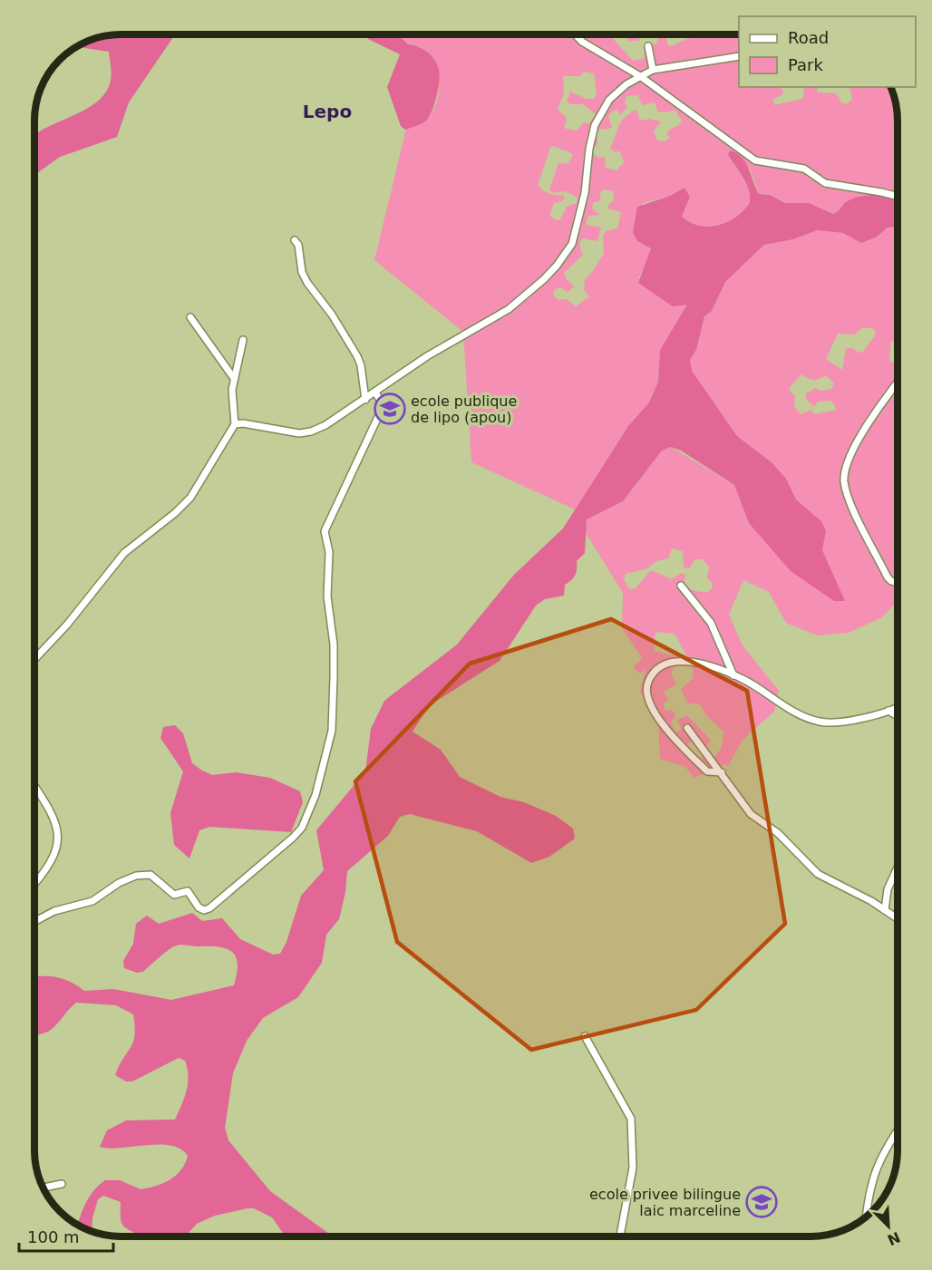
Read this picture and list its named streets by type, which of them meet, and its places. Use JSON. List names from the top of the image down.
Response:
{
  "districts": ["Lepo"],
  "places": {
    "school or university": ["ecole publique de lipo (apou)", "ecole privee bilingue laic marceline"]
  },
  "legend": ["Road", "Park"],
  "scale_bar": "100 m",
  "north": "bottom right"
}
